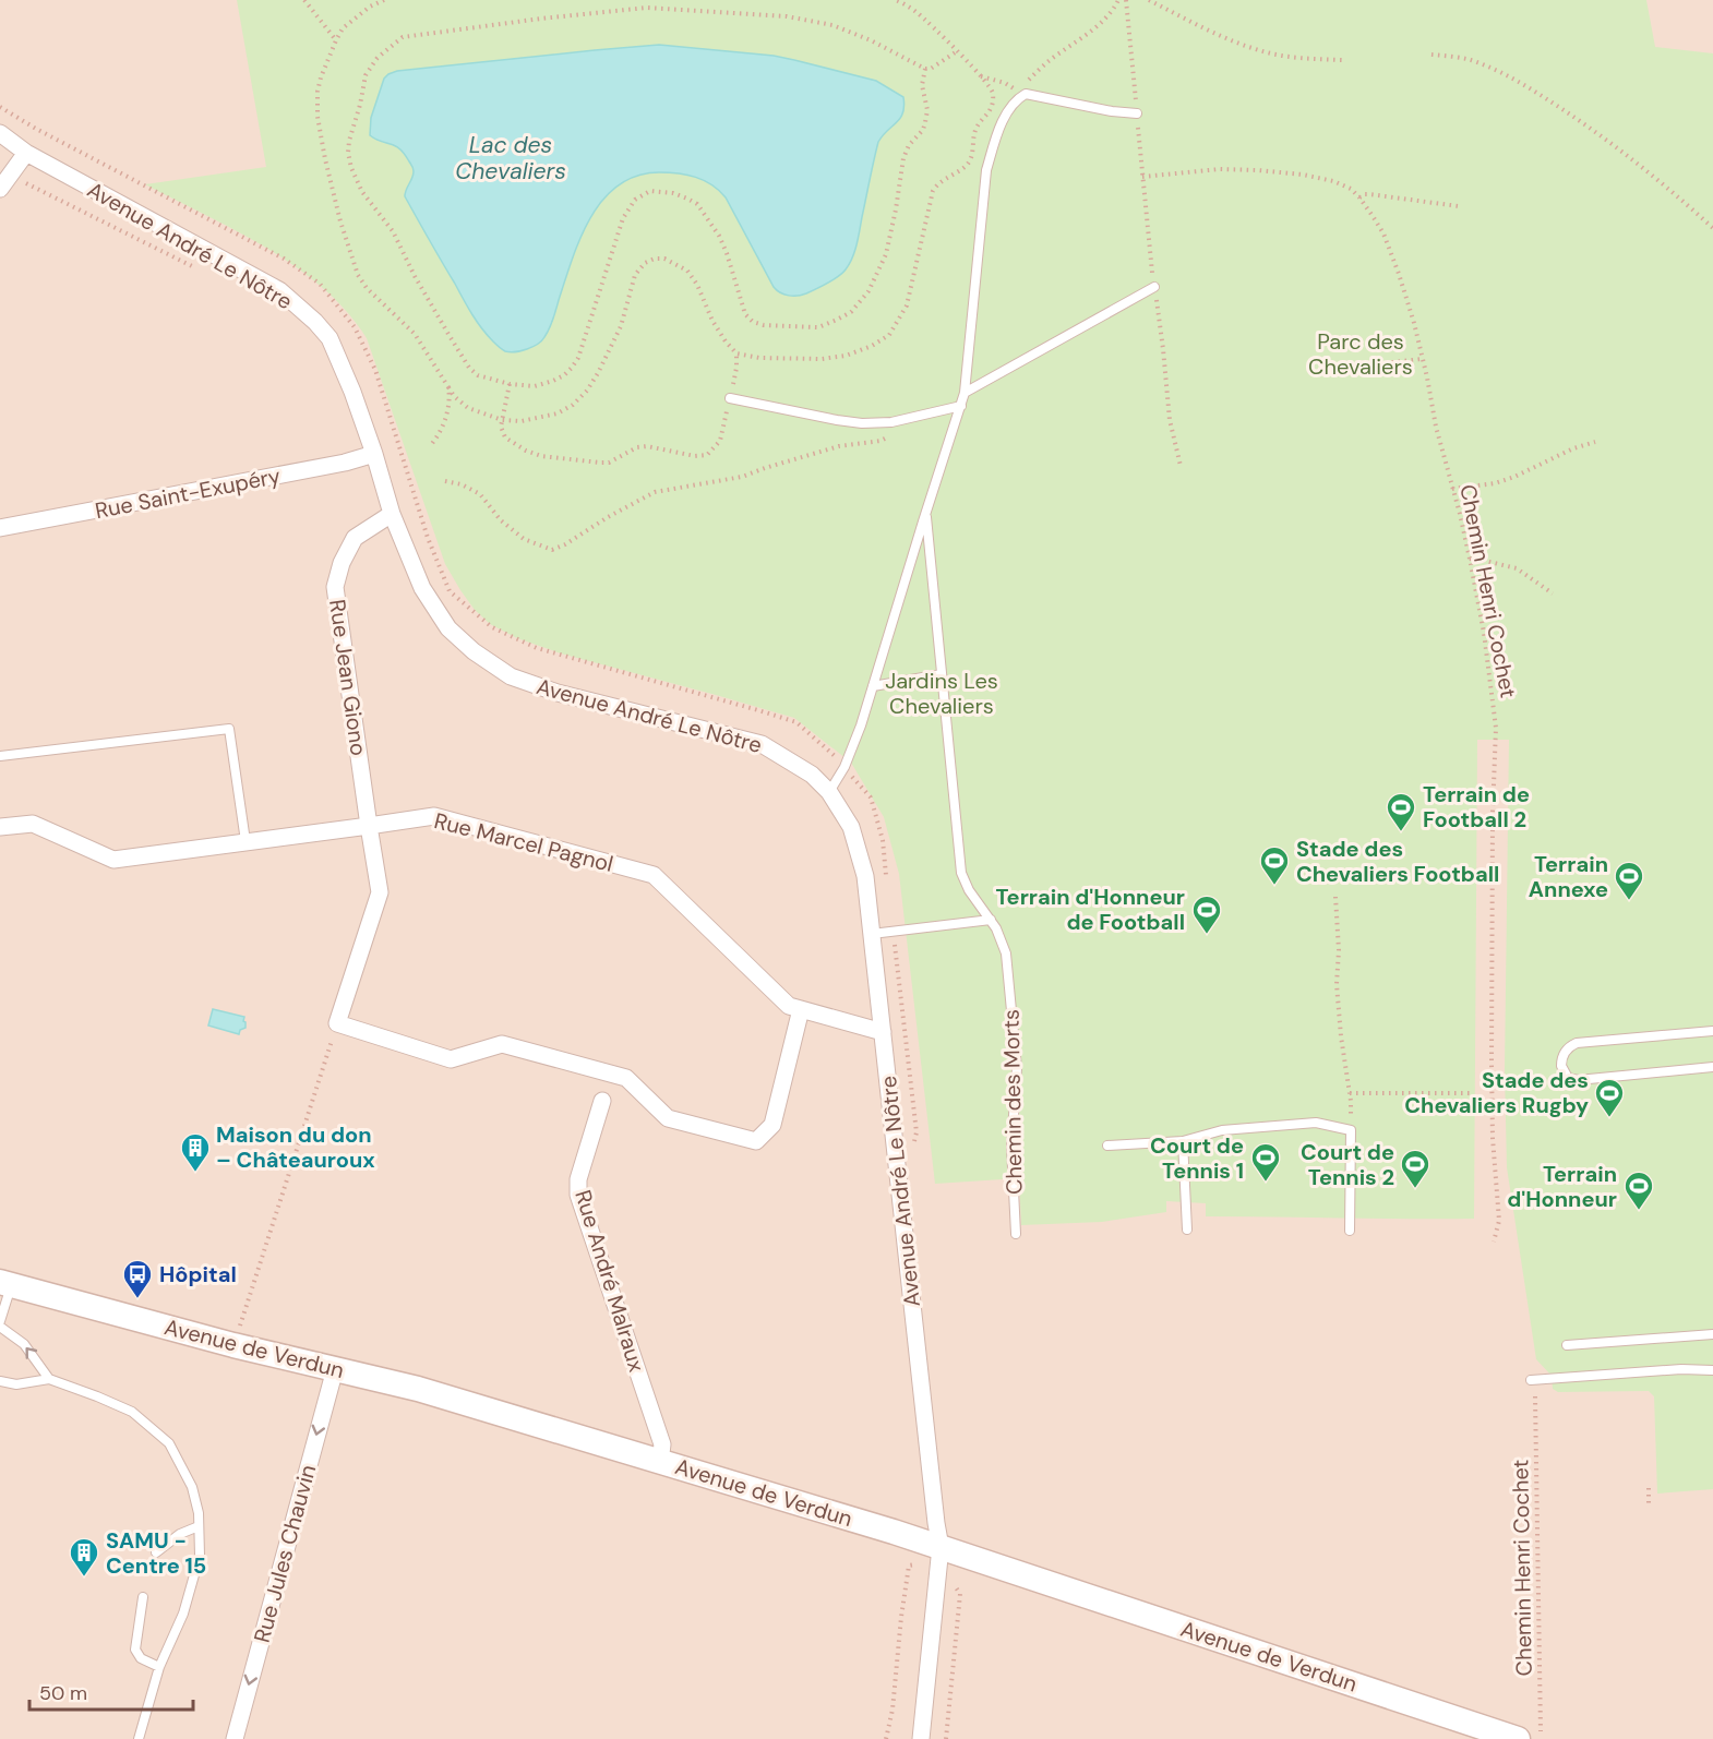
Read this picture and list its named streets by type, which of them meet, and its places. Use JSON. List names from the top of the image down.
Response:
{
  "streets": {
    "main road": ["Avenue de Verdun"],
    "street": [
      "Avenue André Le Nôtre",
      "Rue Saint-Exupéry",
      "Rue Jean Giono",
      "Rue Marcel Pagnol",
      "Rue André Malraux",
      "Rue Jules Chauvin"
    ],
    "lane": ["Chemin des Morts"],
    "path": ["Chemin Henri Cochet"]
  },
  "crossings": [
    ["Avenue André Le Nôtre", "Rue Saint-Exupéry"],
    ["Avenue André Le Nôtre", "Rue Jean Giono"],
    ["Avenue André Le Nôtre", "Rue Marcel Pagnol"],
    ["Avenue André Le Nôtre", "Avenue de Verdun"],
    ["Rue Jean Giono", "Rue Marcel Pagnol"],
    ["Rue André Malraux", "Avenue de Verdun"],
    ["Avenue de Verdun", "Rue Jules Chauvin"]
  ],
  "one_way": ["Rue Jules Chauvin"],
  "water": ["Lac des Chevaliers"],
  "parks": ["Parc des Chevaliers", "Jardins Les Chevaliers"],
  "places": {
    "sports": [
      "Terrain de Football 2",
      "Stade des Chevaliers Football",
      "Terrain Annexe",
      "Terrain d'Honneur de Football",
      "Stade des Chevaliers Rugby",
      "Court de Tennis 1",
      "Court de Tennis 2",
      "Terrain d'Honneur"
    ],
    "building": ["Maison du don – Châteauroux", "SAMU - Centre 15"],
    "bus stop": ["Hôpital"]
  },
  "scale_bar": "50 m"
}
